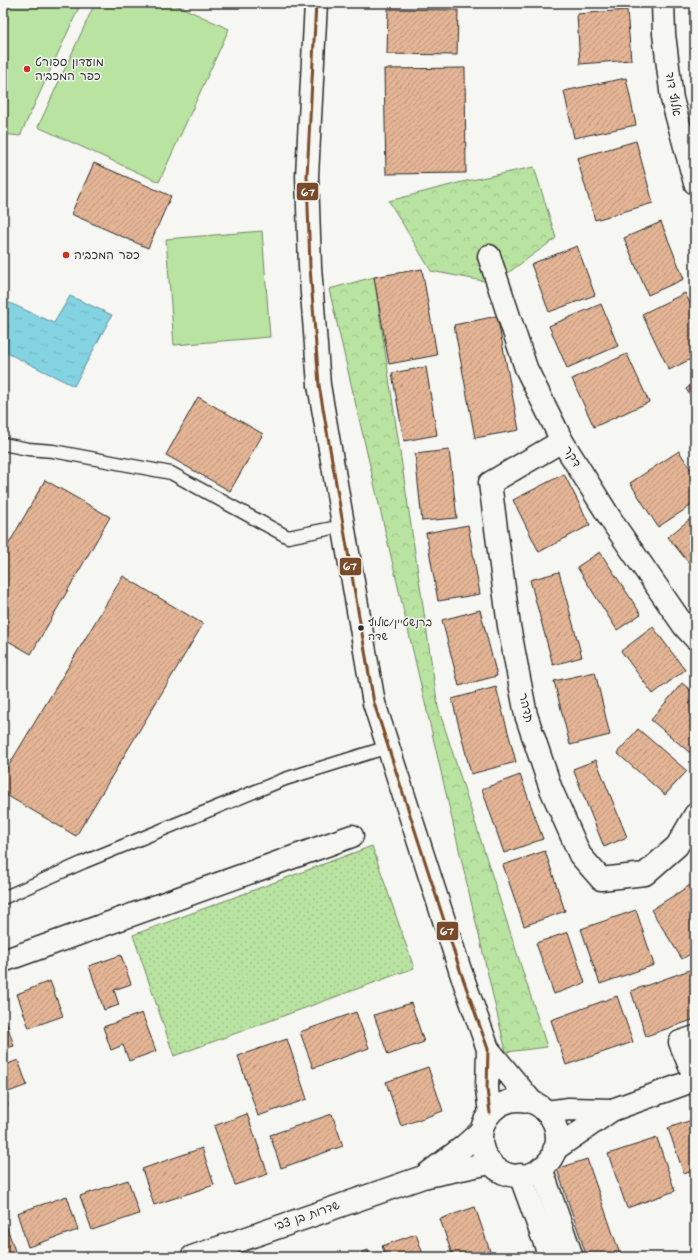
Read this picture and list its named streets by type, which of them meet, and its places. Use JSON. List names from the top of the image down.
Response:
{
  "streets": {
    "street": [
      "אלוף דוד",
      "דקר",
      "תדהר",
      "שדרות בן צבי"
    ]
  },
  "crossings": [
    ["דקר", "תדהר"]
  ],
  "places": ["מועדון ספורט כפר המכביה", "כפר המכביה", "ברנשטיין/אלוף שדה"],
  "lines": ["transit line 67"]
}
